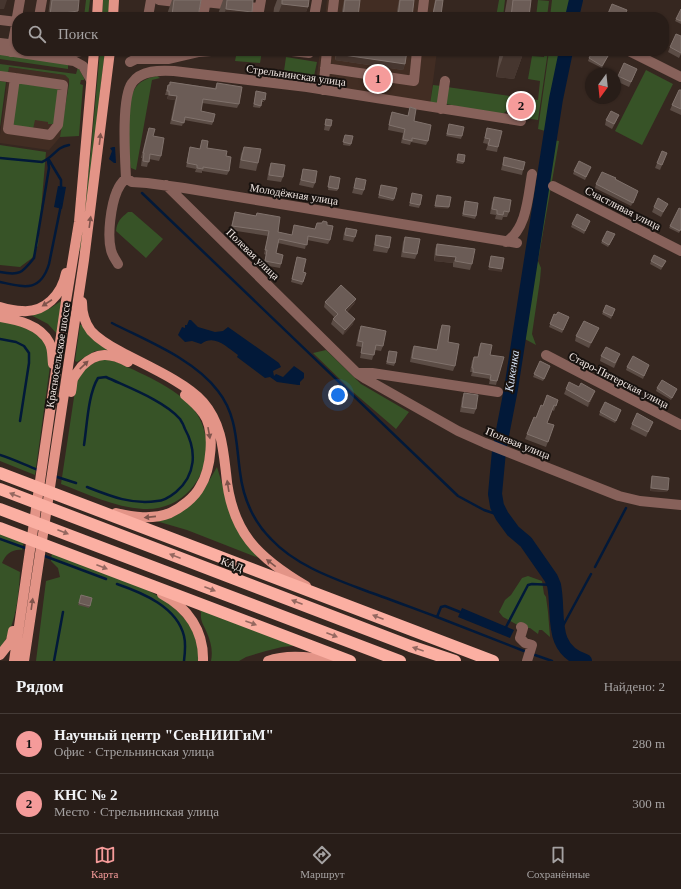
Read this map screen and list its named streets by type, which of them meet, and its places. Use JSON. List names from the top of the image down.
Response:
{
  "streets": {
    "highway": ["КАД"],
    "main road": ["Красносельское шоссе"],
    "street": [
      "Стрельнинская улица",
      "Молодёжная улица",
      "Счастливая улица",
      "Полевая улица",
      "Старо-Питерская улица"
    ]
  },
  "crossings": [
    ["Стрельнинская улица", "Молодёжная улица"],
    ["Молодёжная улица", "Полевая улица"]
  ],
  "water": ["Кикенка"],
  "north": "bottom",
  "page": {
    "search": "Поиск",
    "pins": ["1", "2"],
    "heading": ["Рядом", "Найдено: 2"],
    "list": [
      {
        "mark": "1",
        "name": "Научный центр \"СевНИИГиМ\"",
        "note": "Офис · Стрельнинская улица",
        "value": "280 m"
      },
      {
        "mark": "2",
        "name": "КНС № 2",
        "note": "Место · Стрельнинская улица",
        "value": "300 m"
      }
    ],
    "nav": ["Карта", "Маршрут", "Сохранённые"]
  }
}
